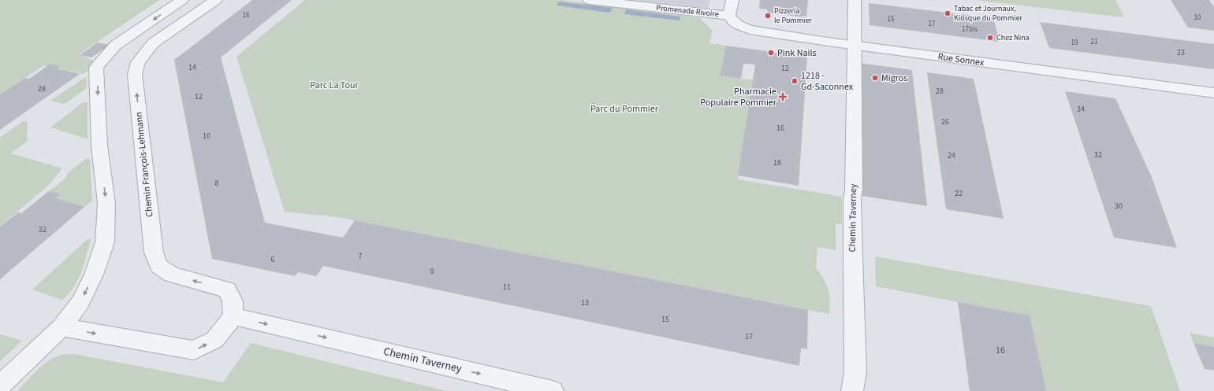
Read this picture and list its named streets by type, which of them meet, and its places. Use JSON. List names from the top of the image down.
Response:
{
  "streets": {
    "street": [
      "Promenade Rivoire",
      "Rue Sonnex",
      "Chemin François-Lehmann",
      "Chemin Taverney"
    ]
  },
  "crossings": [
    ["Promenade Rivoire", "Rue Sonnex"],
    ["Rue Sonnex", "Chemin Taverney"],
    ["Chemin François-Lehmann", "Chemin Taverney"]
  ],
  "one_way": ["Chemin Taverney"],
  "parks": ["Parc La Tour", "Parc du Pommier"],
  "places": {
    "other": [
      "Tabac et Journaux, Kiosque du Pommier",
      "Pizzeria le Pommier",
      "Chez Nina",
      "Pink Nails",
      "Migros",
      "1218 - Gd-Saconnex"
    ],
    "health": ["Pharmacie Populaire Pommier"]
  },
  "house_numbers": [
    "16",
    "10",
    "15",
    "17",
    "17bis",
    "21",
    "19",
    "23",
    "14",
    "12",
    "28",
    "28",
    "12",
    "34",
    "26",
    "16",
    "10",
    "32",
    "24",
    "18",
    "8",
    "22",
    "30",
    "32",
    "7",
    "6",
    "9",
    "11",
    "13",
    "15",
    "17",
    "16"
  ]
}
